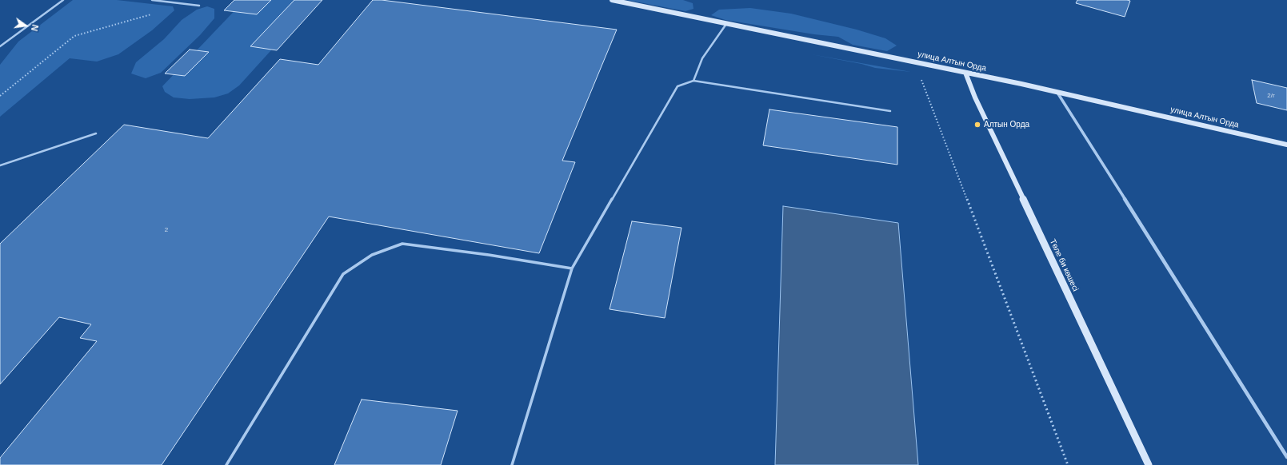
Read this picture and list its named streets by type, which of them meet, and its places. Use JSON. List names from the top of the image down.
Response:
{
  "streets": {
    "main road": ["улица Алтын Орда", "Төле би көшесі"]
  },
  "crossings": [
    ["улица Алтын Орда", "Төле би көшесі"]
  ],
  "places": ["Алтын Орда"],
  "house_numbers": ["2/г", "2"],
  "north": "right"
}
